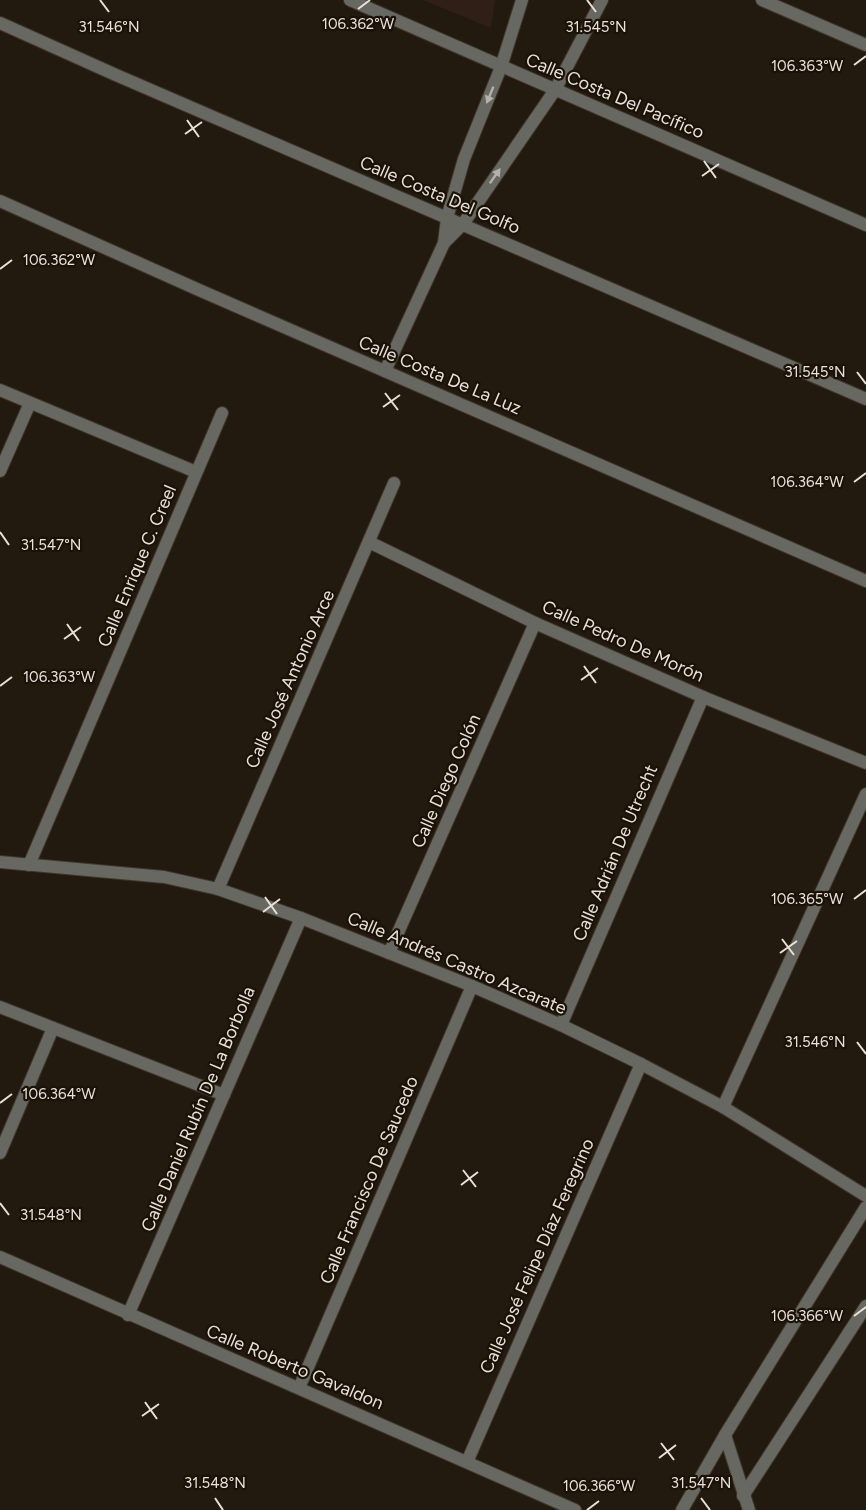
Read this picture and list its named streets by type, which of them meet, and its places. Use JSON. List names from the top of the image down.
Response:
{
  "streets": {
    "street": [
      "Calle Costa Del Pacífico",
      "Calle Costa Del Golfo",
      "Calle Costa De La Luz",
      "Calle Enrique C. Creel",
      "Calle Pedro De Morón",
      "Calle José Antonio Arce",
      "Calle Diego Colón",
      "Calle Adrián De Utrecht",
      "Calle Andrés Castro Azcarate",
      "Calle Daniel Rubín De La Borbolla",
      "Calle Francisco De Saucedo",
      "Calle José Felipe Díaz Feregrino",
      "Calle Roberto Gavaldon"
    ]
  },
  "crossings": [
    ["Calle Enrique C. Creel", "Calle Andrés Castro Azcarate"],
    ["Calle Pedro De Morón", "Calle José Antonio Arce"],
    ["Calle Pedro De Morón", "Calle Diego Colón"],
    ["Calle Pedro De Morón", "Calle Adrián De Utrecht"],
    ["Calle José Antonio Arce", "Calle Andrés Castro Azcarate"],
    ["Calle Diego Colón", "Calle Andrés Castro Azcarate"],
    ["Calle Adrián De Utrecht", "Calle Andrés Castro Azcarate"],
    ["Calle Andrés Castro Azcarate", "Calle Daniel Rubín De La Borbolla"],
    ["Calle Andrés Castro Azcarate", "Calle Francisco De Saucedo"],
    ["Calle Andrés Castro Azcarate", "Calle José Felipe Díaz Feregrino"],
    ["Calle Daniel Rubín De La Borbolla", "Calle Roberto Gavaldon"],
    ["Calle Francisco De Saucedo", "Calle Roberto Gavaldon"],
    ["Calle José Felipe Díaz Feregrino", "Calle Roberto Gavaldon"]
  ],
  "coordinates": [
    "106.362°W",
    "31.546°N",
    "31.545°N",
    "106.363°W",
    "106.364°W",
    "31.547°N",
    "106.365°W",
    "31.548°N",
    "106.366°W"
  ]
}
